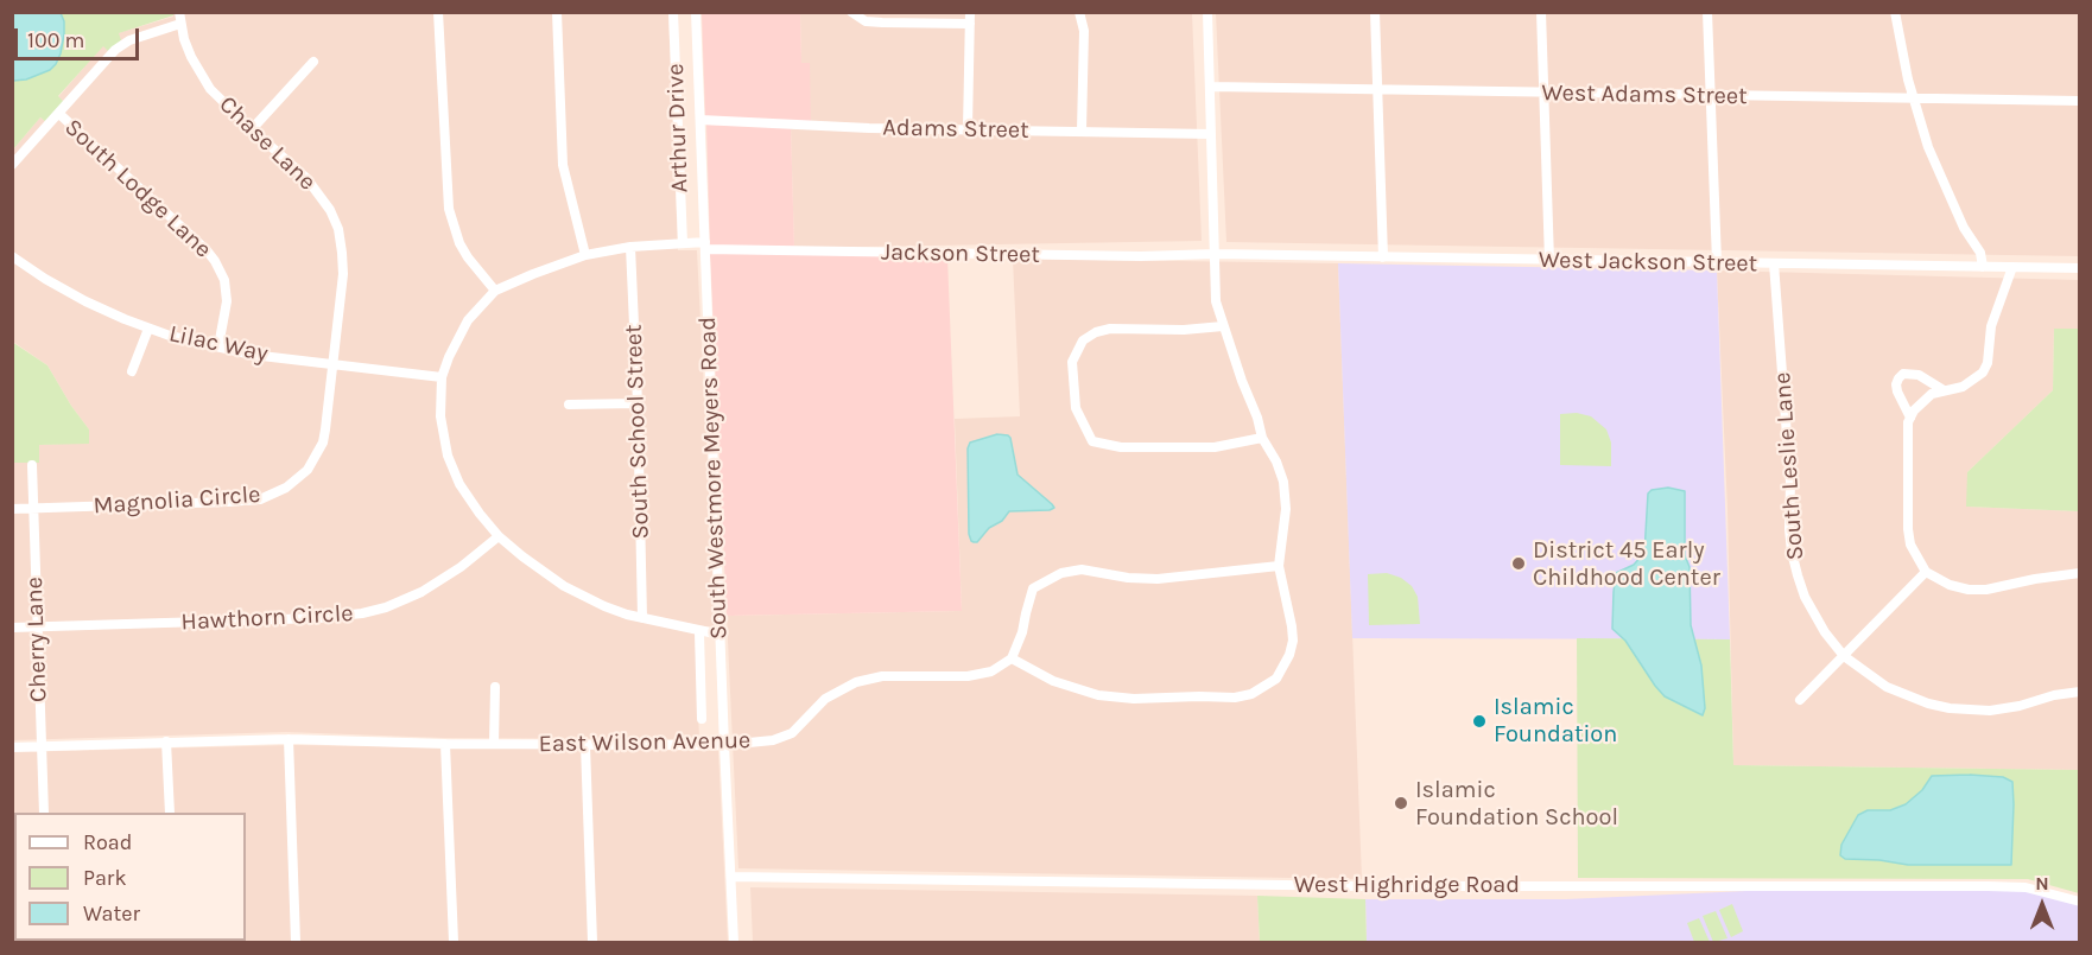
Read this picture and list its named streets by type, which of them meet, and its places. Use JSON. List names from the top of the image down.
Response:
{
  "streets": {
    "street": [
      "West Adams Street",
      "Arthur Drive",
      "Adams Street",
      "Chase Lane",
      "South Lodge Lane",
      "Jackson Street",
      "West Jackson Street",
      "Lilac Way",
      "South School Street",
      "South Leslie Lane",
      "South Westmore Meyers Road",
      "Magnolia Circle",
      "Hawthorn Circle",
      "Cherry Lane",
      "East Wilson Avenue",
      "West Highridge Road"
    ]
  },
  "crossings": [
    ["Arthur Drive", "Jackson Street"],
    ["Adams Street", "South Westmore Meyers Road"],
    ["Chase Lane", "Lilac Way"],
    ["Chase Lane", "Magnolia Circle"],
    ["South Lodge Lane", "Lilac Way"],
    ["Jackson Street", "West Jackson Street"],
    ["Jackson Street", "South School Street"],
    ["Jackson Street", "South Westmore Meyers Road"],
    ["West Jackson Street", "South Leslie Lane"],
    ["Lilac Way", "Magnolia Circle"],
    ["South Westmore Meyers Road", "East Wilson Avenue"],
    ["South Westmore Meyers Road", "West Highridge Road"],
    ["Magnolia Circle", "Cherry Lane"],
    ["Hawthorn Circle", "Cherry Lane"],
    ["Cherry Lane", "East Wilson Avenue"]
  ],
  "places": ["District 45 Early Childhood Center", "Islamic Foundation", "Islamic Foundation School"],
  "legend": ["Road", "Park", "Water"],
  "scale_bar": "100 m",
  "north": "top"
}
